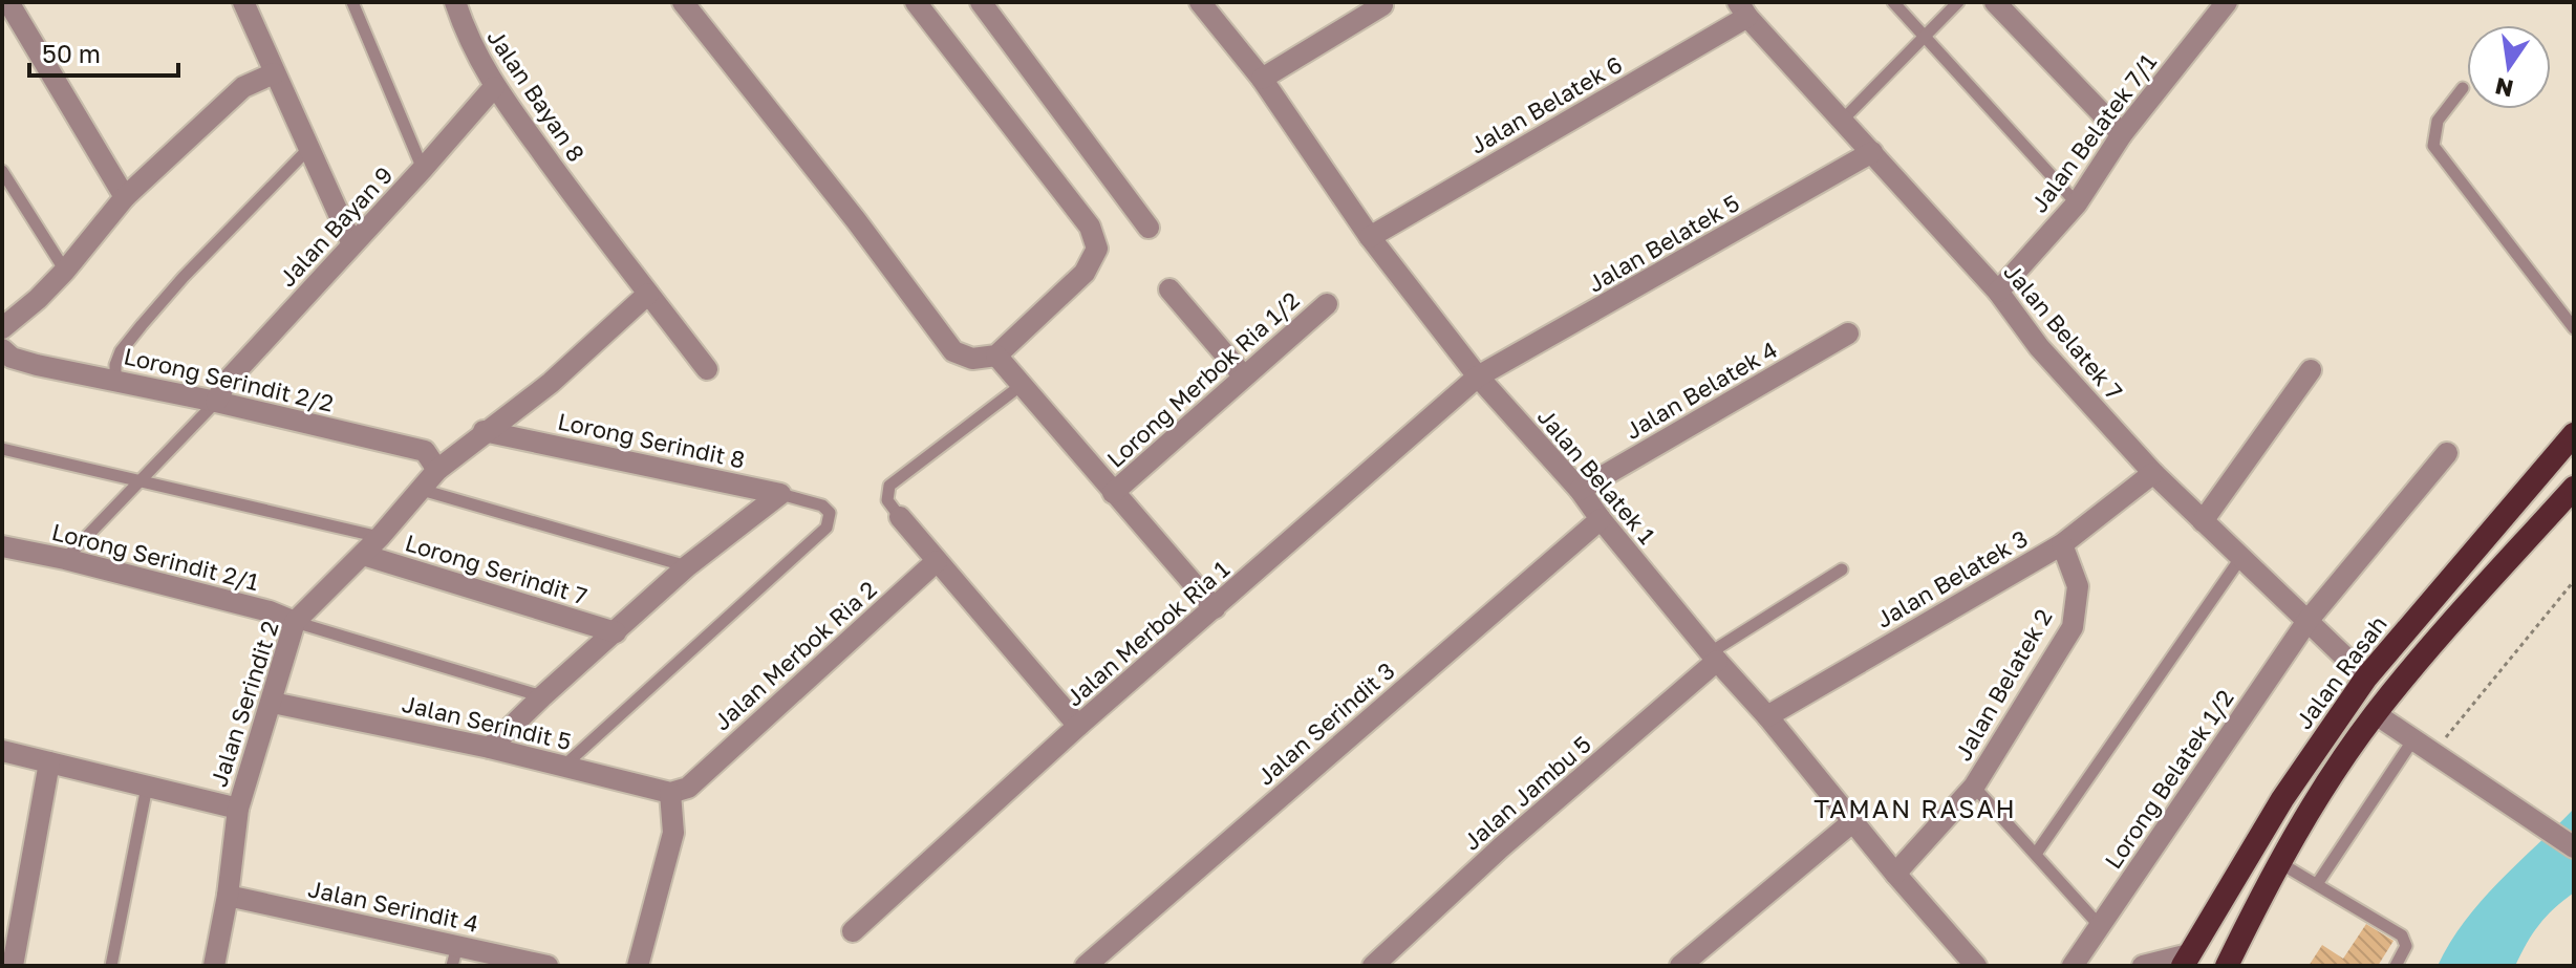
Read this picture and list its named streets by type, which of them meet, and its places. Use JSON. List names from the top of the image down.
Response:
{
  "streets": {
    "highway": ["Jalan Rasah"],
    "street": [
      "Jalan Bayan 8",
      "Jalan Belatek 6",
      "Jalan Belatek 7/1",
      "Jalan Bayan 9",
      "Jalan Belatek 5",
      "Jalan Belatek 7",
      "Lorong Serindit 2/2",
      "Lorong Merbok Ria 1/2",
      "Jalan Belatek 4",
      "Lorong Serindit 8",
      "Jalan Belatek 1",
      "Lorong Serindit 2/1",
      "Lorong Serindit 7",
      "Jalan Belatek 3",
      "Jalan Merbok Ria 1",
      "Jalan Merbok Ria 2",
      "Jalan Belatek 2",
      "Jalan Serindit 2",
      "Jalan Serindit 5",
      "Jalan Serindit 3",
      "Lorong Belatek 1/2",
      "Jalan Jambu 5",
      "Jalan Serindit 4"
    ]
  },
  "crossings": [
    ["Jalan Bayan 8", "Jalan Bayan 9"],
    ["Jalan Belatek 6", "Jalan Belatek 7"],
    ["Jalan Belatek 6", "Jalan Belatek 1"],
    ["Jalan Belatek 7/1", "Jalan Belatek 7"],
    ["Jalan Bayan 9", "Lorong Serindit 2/2"],
    ["Jalan Belatek 5", "Jalan Belatek 7"],
    ["Jalan Belatek 5", "Jalan Belatek 1"],
    ["Jalan Belatek 5", "Jalan Merbok Ria 1"],
    ["Jalan Belatek 7", "Jalan Belatek 3"],
    ["Jalan Belatek 7", "Jalan Rasah"],
    ["Jalan Belatek 7", "Lorong Belatek 1/2"],
    ["Lorong Serindit 2/2", "Jalan Serindit 2"],
    ["Jalan Belatek 4", "Jalan Belatek 1"],
    ["Lorong Serindit 8", "Jalan Serindit 2"],
    ["Jalan Belatek 1", "Jalan Belatek 3"],
    ["Jalan Belatek 1", "Jalan Merbok Ria 1"],
    ["Jalan Belatek 1", "Jalan Belatek 2"],
    ["Jalan Belatek 1", "Jalan Serindit 3"],
    ["Jalan Belatek 1", "Jalan Jambu 5"],
    ["Lorong Serindit 2/1", "Jalan Serindit 2"],
    ["Lorong Serindit 7", "Jalan Serindit 2"],
    ["Jalan Belatek 3", "Jalan Belatek 2"],
    ["Jalan Merbok Ria 2", "Jalan Serindit 5"],
    ["Jalan Serindit 2", "Jalan Serindit 5"],
    ["Jalan Serindit 2", "Jalan Serindit 4"]
  ],
  "districts": ["TAMAN RASAH"],
  "scale_bar": "50 m",
  "north": "bottom"
}
